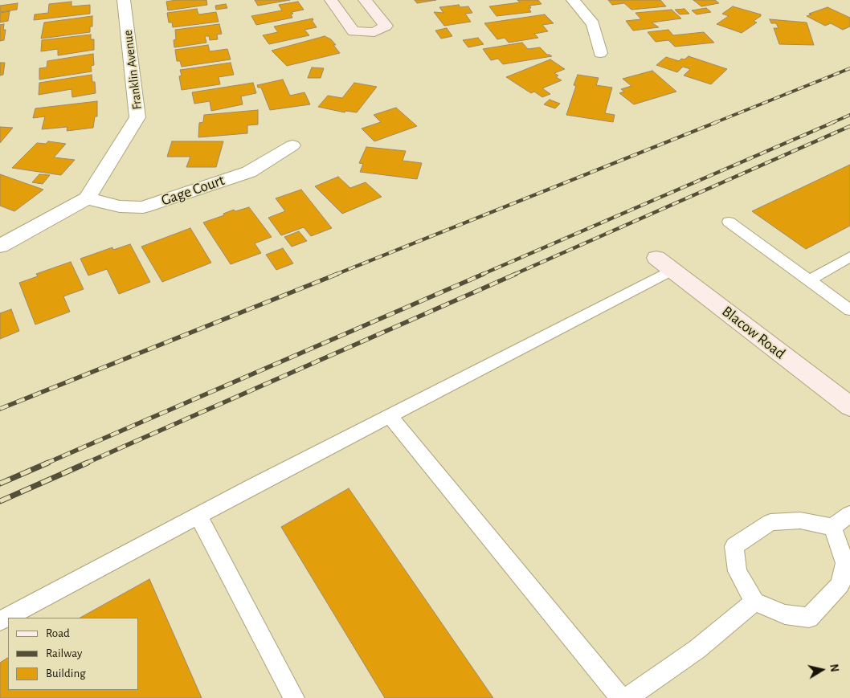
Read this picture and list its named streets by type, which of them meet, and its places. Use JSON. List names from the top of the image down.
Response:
{
  "streets": {
    "street": ["Franklin Avenue", "Gage Court", "Blacow Road"]
  },
  "crossings": [
    ["Franklin Avenue", "Gage Court"]
  ],
  "legend": ["Road", "Railway", "Building"],
  "north": "right"
}
